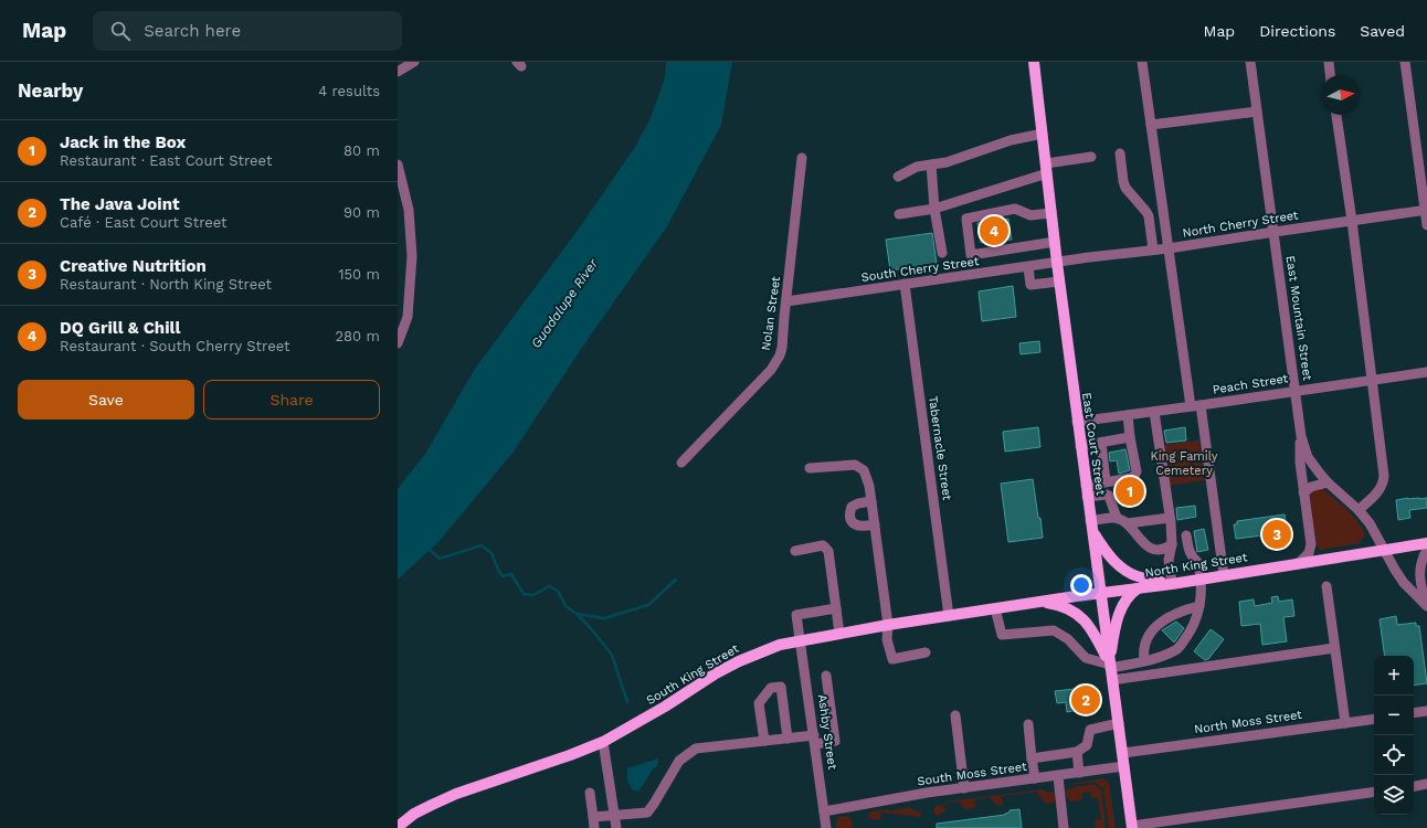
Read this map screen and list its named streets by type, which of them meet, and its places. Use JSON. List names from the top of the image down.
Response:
{
  "streets": {
    "main road": ["East Court Street", "North King Street", "South King Street"],
    "street": [
      "North Cherry Street",
      "South Cherry Street",
      "Nolan Street",
      "East Mountain Street",
      "Peach Street",
      "Tabernacle Street",
      "North Moss Street",
      "Ashby Street",
      "South Moss Street"
    ]
  },
  "crossings": [
    ["North Cherry Street", "South Cherry Street"],
    ["North Cherry Street", "East Mountain Street"],
    ["North Cherry Street", "East Court Street"],
    ["South Cherry Street", "Nolan Street"],
    ["South Cherry Street", "East Court Street"],
    ["South Cherry Street", "Tabernacle Street"],
    ["East Mountain Street", "Peach Street"],
    ["East Mountain Street", "North King Street"],
    ["Peach Street", "East Court Street"],
    ["East Court Street", "North King Street"],
    ["East Court Street", "South King Street"],
    ["East Court Street", "North Moss Street"],
    ["East Court Street", "South Moss Street"],
    ["Tabernacle Street", "South King Street"],
    ["North King Street", "South King Street"],
    ["South King Street", "Ashby Street"],
    ["Ashby Street", "South Moss Street"]
  ],
  "water": ["Guadalupe River"],
  "parks": ["King Family Cemetery"],
  "north": "right",
  "page": {
    "header": "Map",
    "search": "Search here",
    "nav": ["Map", "Directions", "Saved"],
    "heading": ["Nearby", "4 results"],
    "list": [
      {
        "mark": "1",
        "name": "Jack in the Box",
        "note": "Restaurant · East Court Street",
        "value": "80 m"
      },
      {
        "mark": "2",
        "name": "The Java Joint",
        "note": "Café · East Court Street",
        "value": "90 m"
      },
      {
        "mark": "3",
        "name": "Creative Nutrition",
        "note": "Restaurant · North King Street",
        "value": "150 m"
      },
      {
        "mark": "4",
        "name": "DQ Grill & Chill",
        "note": "Restaurant · South Cherry Street",
        "value": "280 m"
      }
    ],
    "pins": [
      "4",
      "1",
      "3",
      "2"
    ],
    "buttons": ["Save", "Share"],
    "map_buttons": ["+", "−"]
  }
}
